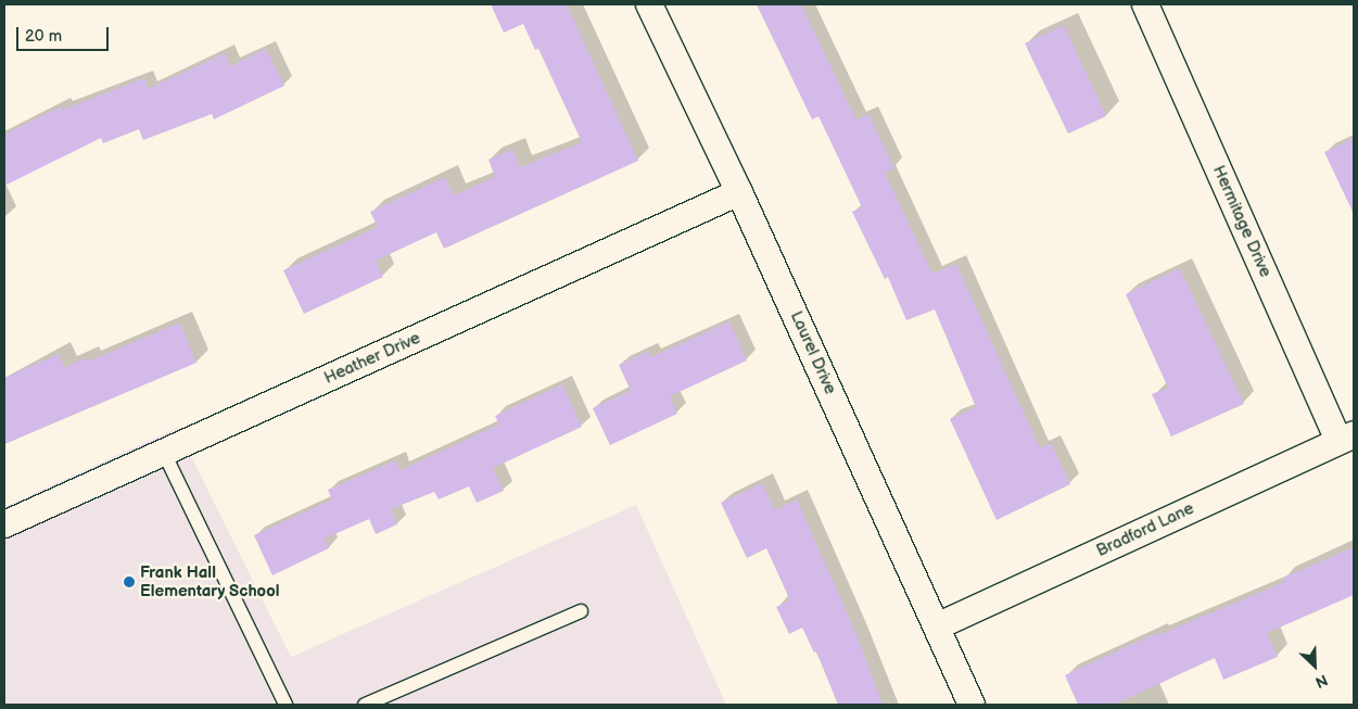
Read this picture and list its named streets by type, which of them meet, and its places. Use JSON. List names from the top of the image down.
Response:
{
  "streets": {
    "street": [
      "Hermitage Drive",
      "Laurel Drive",
      "Heather Drive",
      "Bradford Lane"
    ]
  },
  "crossings": [
    ["Hermitage Drive", "Bradford Lane"],
    ["Laurel Drive", "Heather Drive"],
    ["Laurel Drive", "Bradford Lane"]
  ],
  "places": ["Frank Hall Elementary School"],
  "scale_bar": "20 m",
  "north": "bottom right"
}
